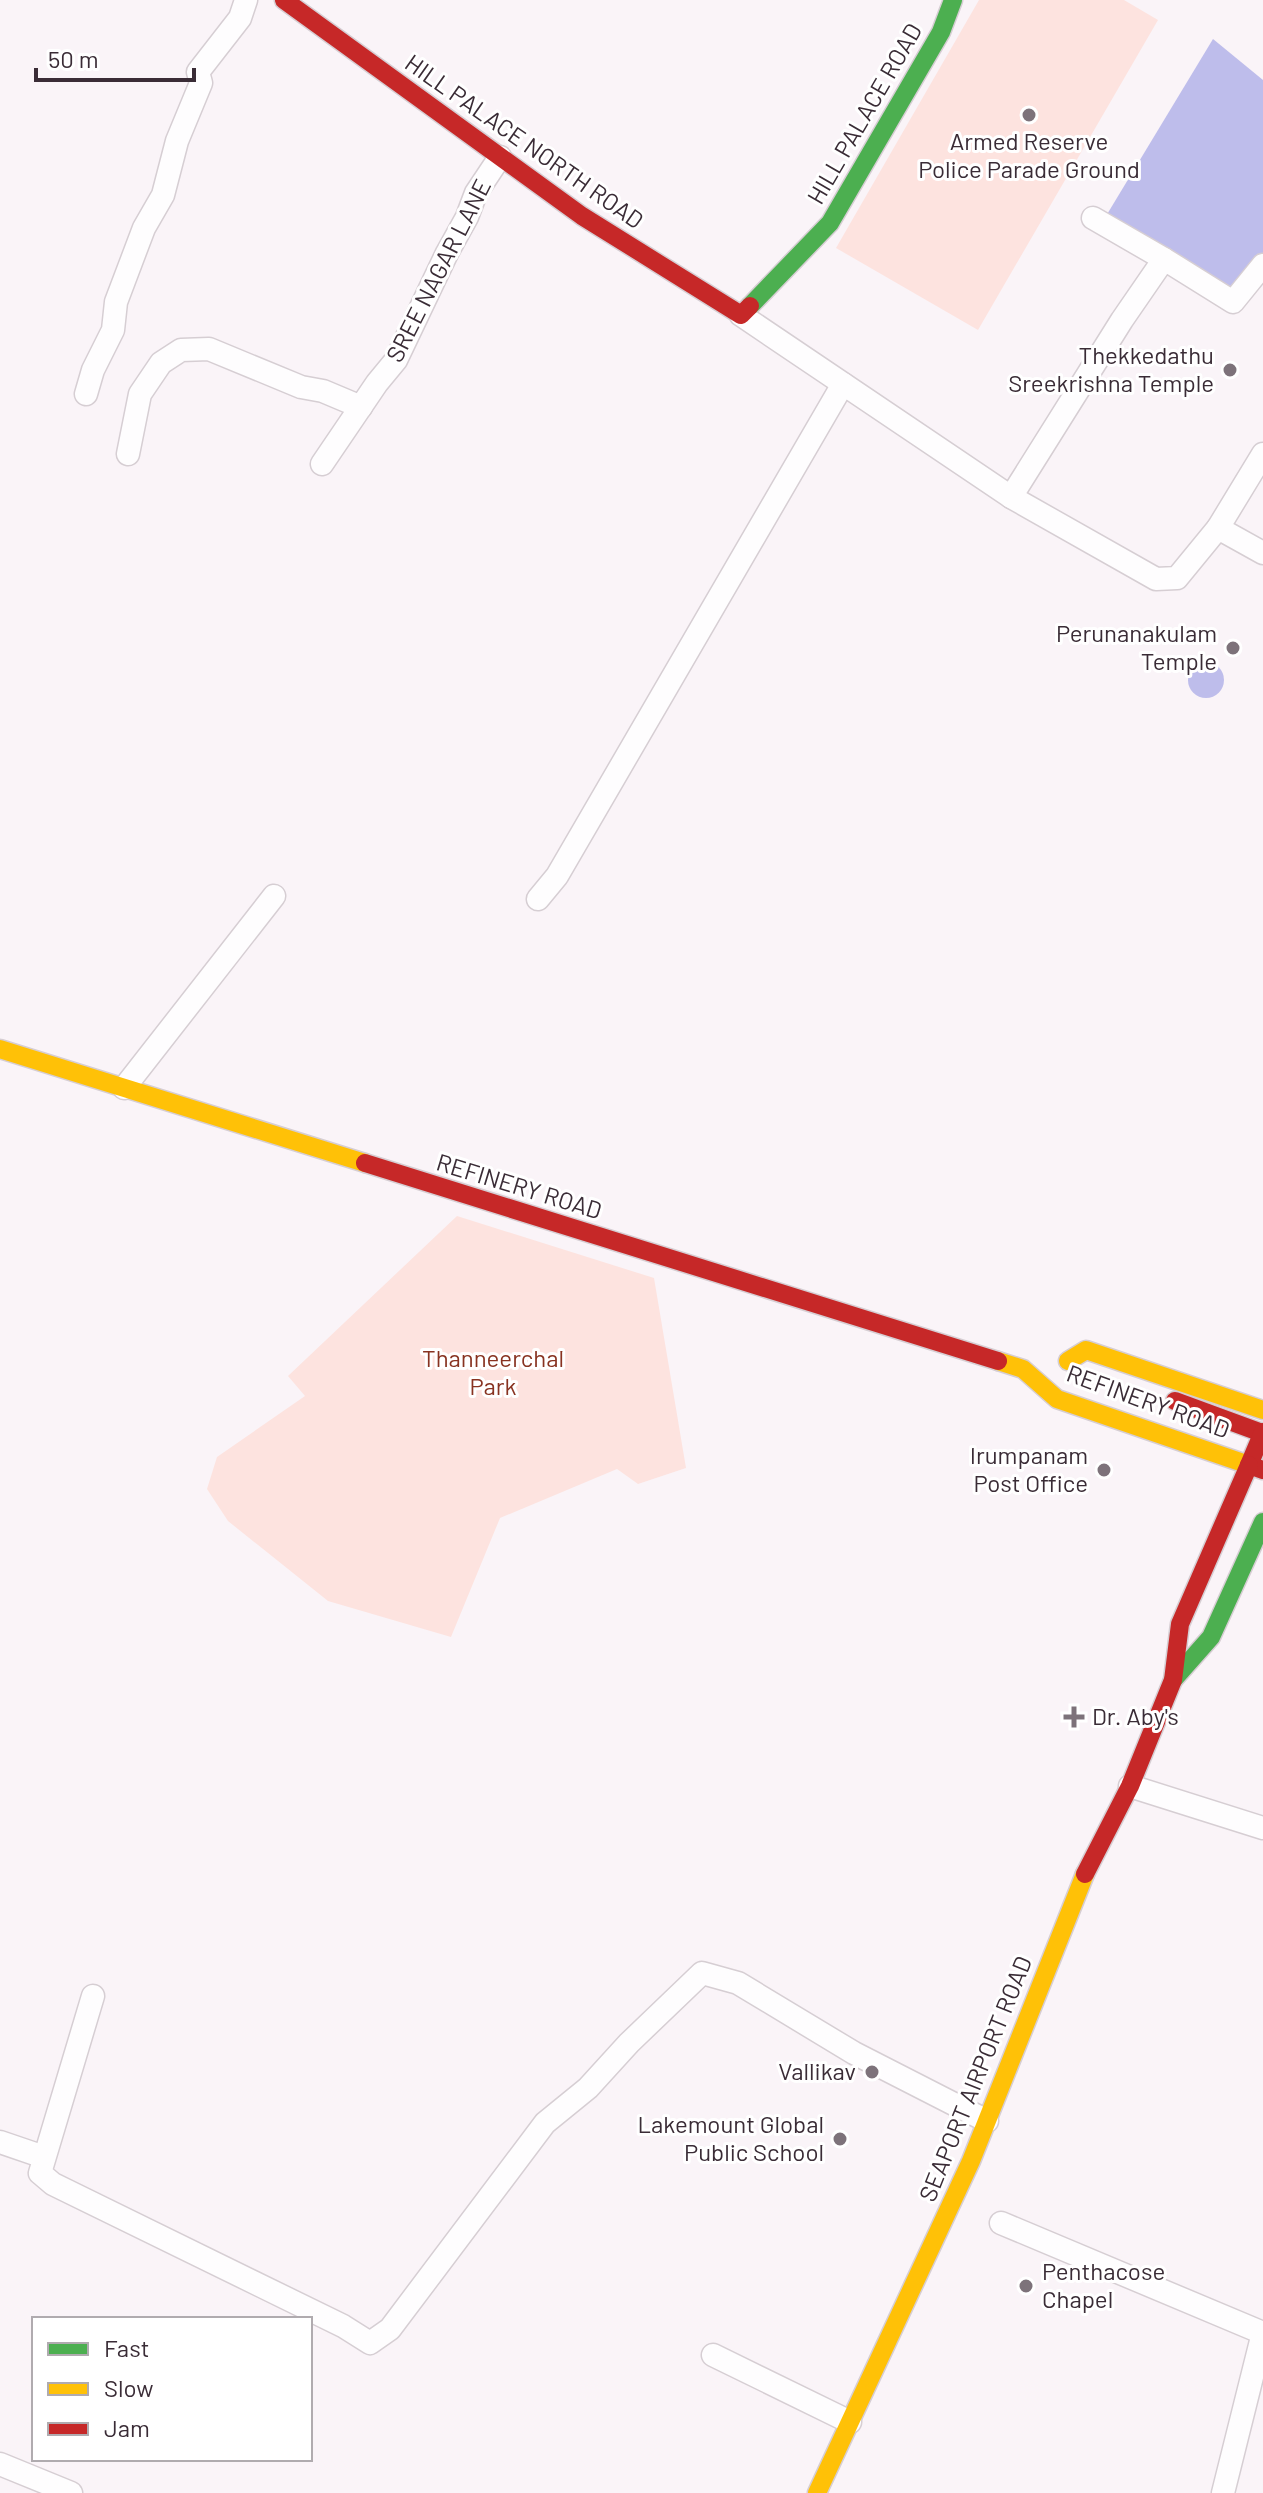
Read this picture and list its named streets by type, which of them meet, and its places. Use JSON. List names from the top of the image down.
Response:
{
  "streets": {
    "main road": [
      "HILL PALACE ROAD",
      "HILL PALACE NORTH ROAD",
      "REFINERY ROAD",
      "SEAPORT AIRPORT ROAD"
    ],
    "street": ["SREE NAGAR LANE"]
  },
  "crossings": [
    ["HILL PALACE ROAD", "HILL PALACE NORTH ROAD"],
    ["HILL PALACE NORTH ROAD", "SREE NAGAR LANE"],
    ["REFINERY ROAD", "SEAPORT AIRPORT ROAD"]
  ],
  "parks": ["Thanneerchal Park"],
  "places": {
    "other": [
      "Armed Reserve Police Parade Ground",
      "Thekkedathu Sreekrishna Temple",
      "Perunanakulam Temple",
      "Irumpanam Post Office",
      "Vallikav",
      "Lakemount Global Public School",
      "Penthacose Chapel"
    ],
    "health": ["Dr. Aby's"]
  },
  "legend": ["Fast", "Slow", "Jam"],
  "scale_bar": "50 m"
}
